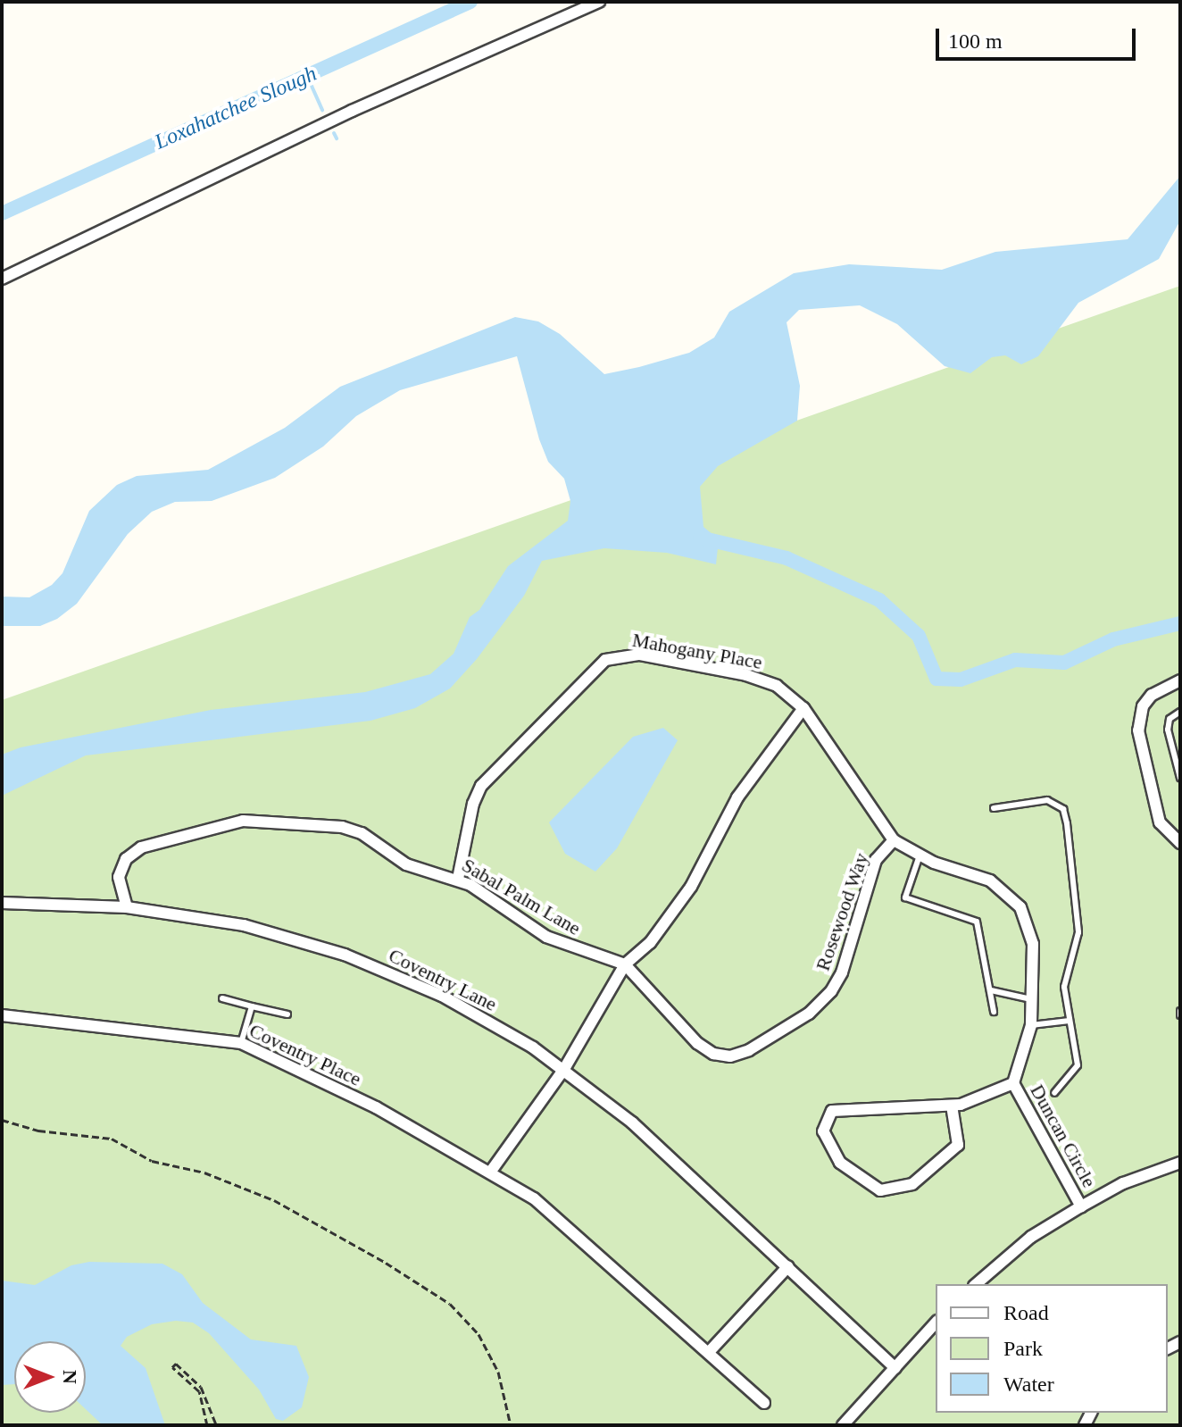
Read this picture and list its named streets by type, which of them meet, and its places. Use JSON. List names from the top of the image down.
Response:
{
  "streets": {
    "street": [
      "Mahogany Place",
      "Sabal Palm Lane",
      "Rosewood Way",
      "Coventry Lane",
      "Coventry Place",
      "Duncan Circle"
    ]
  },
  "crossings": [
    ["Mahogany Place", "Sabal Palm Lane"],
    ["Mahogany Place", "Rosewood Way"],
    ["Mahogany Place", "Duncan Circle"],
    ["Sabal Palm Lane", "Rosewood Way"],
    ["Sabal Palm Lane", "Coventry Lane"],
    ["Rosewood Way", "Duncan Circle"]
  ],
  "water": ["Loxahatchee Slough"],
  "legend": ["Road", "Park", "Water"],
  "scale_bar": "100 m",
  "north": "right"
}
